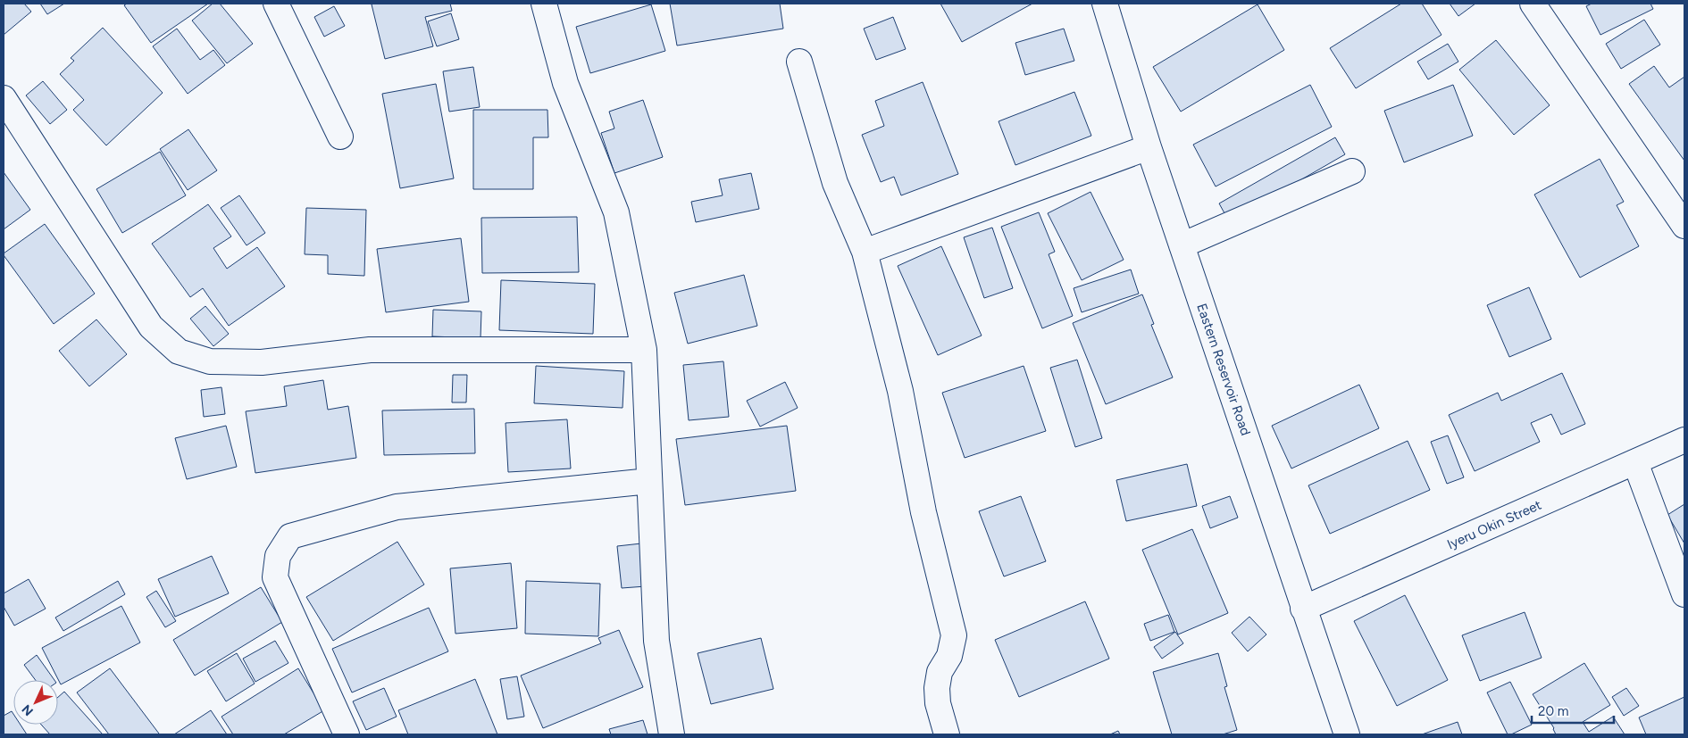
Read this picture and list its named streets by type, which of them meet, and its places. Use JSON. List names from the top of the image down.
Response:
{
  "streets": {
    "street": ["Eastern Reservoir Road", "Iyeru Okin Street"]
  },
  "crossings": [
    ["Eastern Reservoir Road", "Iyeru Okin Street"]
  ],
  "scale_bar": "20 m",
  "north": "bottom left"
}
